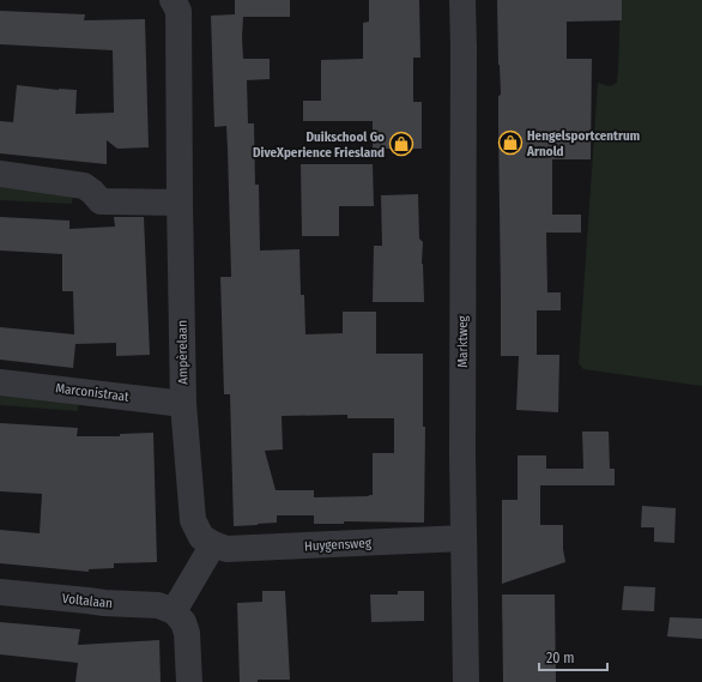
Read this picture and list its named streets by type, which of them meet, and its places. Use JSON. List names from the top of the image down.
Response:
{
  "streets": {
    "street": [
      "Marktweg",
      "Ampèrelaan",
      "Marconistraat",
      "Huygensweg",
      "Voltalaan"
    ]
  },
  "crossings": [
    ["Marktweg", "Huygensweg"],
    ["Ampèrelaan", "Marconistraat"],
    ["Ampèrelaan", "Huygensweg"]
  ],
  "places": {
    "shop": ["Hengelsportcentrum Arnold", "Duikschool Go DiveXperience Friesland"]
  },
  "scale_bar": "20 m"
}
